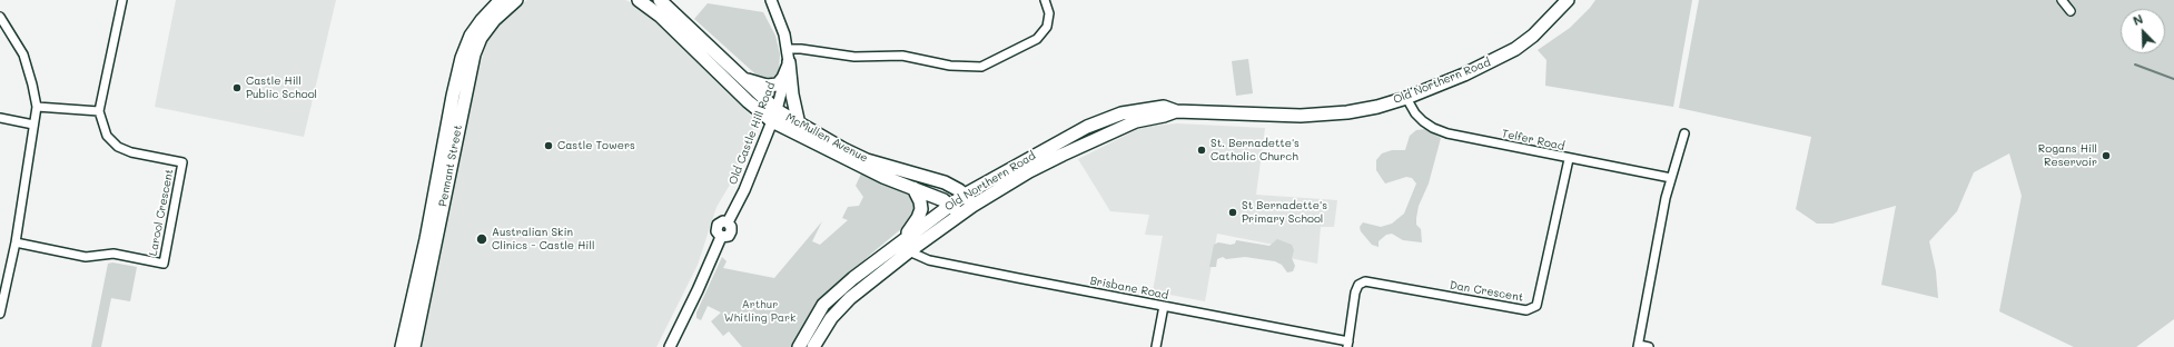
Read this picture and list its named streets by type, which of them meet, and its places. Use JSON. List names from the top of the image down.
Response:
{
  "streets": {
    "main road": ["Old Northern Road", "McMullen Avenue", "Pennant Street"],
    "street": [
      "Old Castle Hill Road",
      "Telfer Road",
      "Larool Crescent",
      "Brisbane Road",
      "Dan Crescent"
    ]
  },
  "crossings": [
    ["Old Northern Road", "McMullen Avenue"],
    ["Old Northern Road", "Telfer Road"],
    ["Old Northern Road", "Brisbane Road"],
    ["Old Castle Hill Road", "McMullen Avenue"],
    ["Telfer Road", "Dan Crescent"],
    ["Brisbane Road", "Dan Crescent"]
  ],
  "parks": ["Arthur Whitling Park"],
  "places": [
    "Castle Hill Public School",
    "Castle Towers",
    "St. Bernadette's Catholic Church",
    "Rogans Hill Reservoir",
    "St Bernadette's Primary School",
    "Australian Skin Clinics - Castle Hill"
  ],
  "north": "top left"
}
